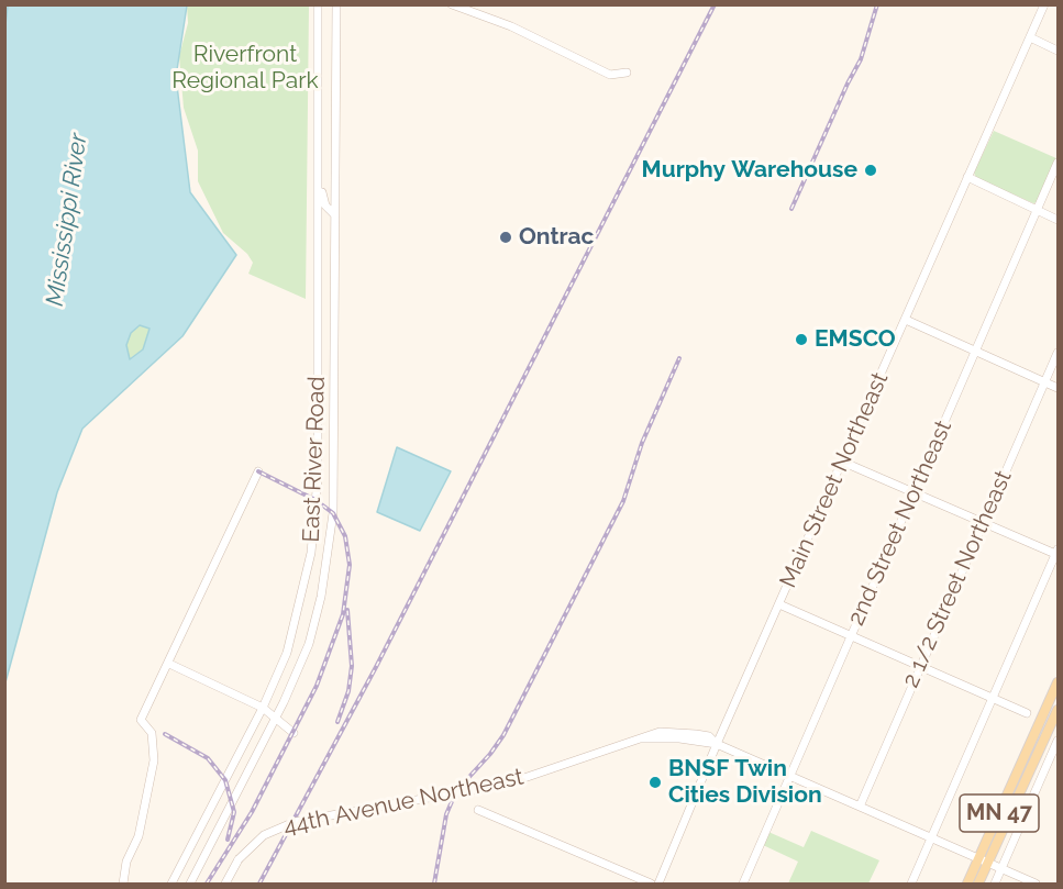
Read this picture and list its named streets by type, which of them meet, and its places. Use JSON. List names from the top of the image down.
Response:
{
  "streets": {
    "main road": ["MN 47"],
    "street": [
      "East River Road",
      "Main Street Northeast",
      "2nd Street Northeast",
      "2 1/2 Street Northeast",
      "44th Avenue Northeast"
    ]
  },
  "crossings": [
    ["Main Street Northeast", "44th Avenue Northeast"],
    ["2nd Street Northeast", "44th Avenue Northeast"],
    ["2 1/2 Street Northeast", "44th Avenue Northeast"],
    ["44th Avenue Northeast", "MN 47"]
  ],
  "water": ["Mississippi River"],
  "parks": ["Riverfront Regional Park"],
  "places": [
    "Murphy Warehouse",
    "Ontrac",
    "EMSCO",
    "BNSF Twin Cities Division"
  ]
}
